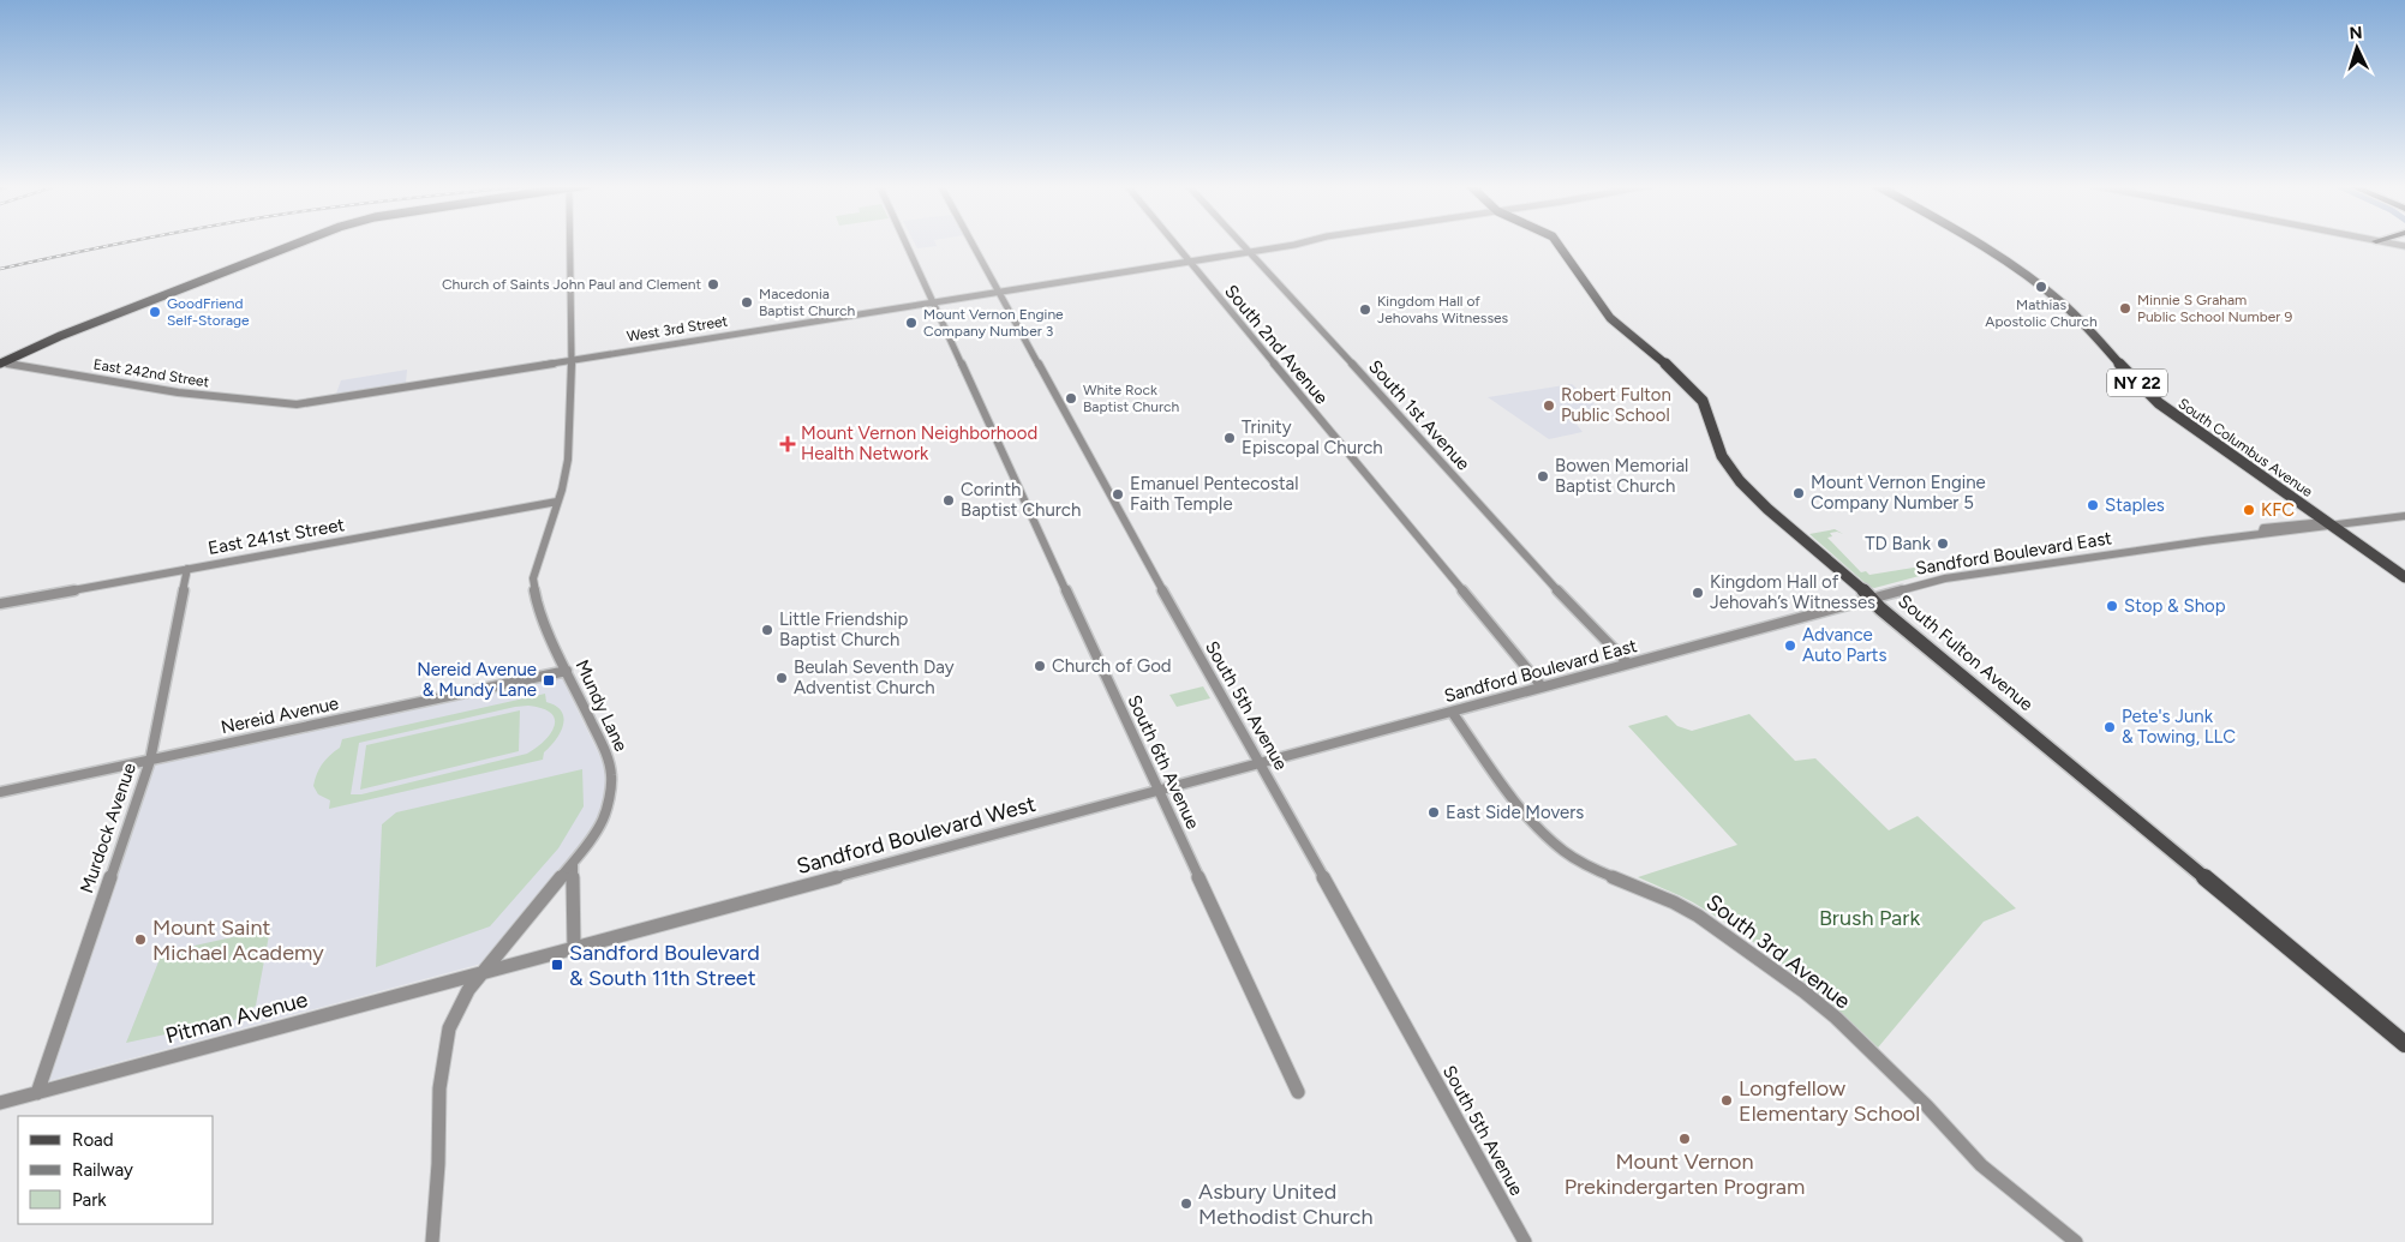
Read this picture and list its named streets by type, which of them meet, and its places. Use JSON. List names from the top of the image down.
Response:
{
  "streets": {
    "main road": ["NY 22", "South Columbus Avenue", "South Fulton Avenue"],
    "street": [
      "West 3rd Street",
      "South 2nd Avenue",
      "East 242nd Street",
      "South 1st Avenue",
      "East 241st Street",
      "Sandford Boulevard East",
      "Mundy Lane",
      "South 5th Avenue",
      "Nereid Avenue",
      "South 6th Avenue",
      "Murdock Avenue",
      "Sandford Boulevard West",
      "South 3rd Avenue",
      "Pitman Avenue"
    ]
  },
  "crossings": [
    ["West 3rd Street", "South 2nd Avenue"],
    ["West 3rd Street", "East 242nd Street"],
    ["West 3rd Street", "South 1st Avenue"],
    ["West 3rd Street", "Mundy Lane"],
    ["West 3rd Street", "South 5th Avenue"],
    ["West 3rd Street", "South 6th Avenue"],
    ["South 2nd Avenue", "Sandford Boulevard East"],
    ["South 1st Avenue", "Sandford Boulevard East"],
    ["South Columbus Avenue", "Sandford Boulevard East"],
    ["East 241st Street", "Mundy Lane"],
    ["East 241st Street", "Murdock Avenue"],
    ["Sandford Boulevard East", "South Fulton Avenue"],
    ["Sandford Boulevard East", "Sandford Boulevard West"],
    ["Sandford Boulevard East", "South 3rd Avenue"],
    ["Mundy Lane", "Nereid Avenue"],
    ["Mundy Lane", "Sandford Boulevard West"],
    ["Mundy Lane", "Pitman Avenue"],
    ["South 5th Avenue", "Sandford Boulevard West"],
    ["Nereid Avenue", "Murdock Avenue"],
    ["South 6th Avenue", "Sandford Boulevard West"],
    ["Murdock Avenue", "Pitman Avenue"],
    ["Sandford Boulevard West", "Pitman Avenue"]
  ],
  "parks": ["Brush Park"],
  "places": {
    "other": [
      "Church of Saints John Paul and Clement",
      "Mathias Apostolic Church",
      "Macedonia Baptist Church",
      "Minnie S Graham Public School Number 9",
      "Kingdom Hall of Jehovahs Witnesses",
      "GoodFriend Self-Storage",
      "Mount Vernon Engine Company Number 3",
      "White Rock Baptist Church",
      "Robert Fulton Public School",
      "Trinity Episcopal Church",
      "Bowen Memorial Baptist Church",
      "Mount Vernon Engine Company Number 5",
      "Emanuel Pentecostal Faith Temple",
      "Corinth Baptist Church",
      "Staples",
      "KFC",
      "TD Bank",
      "Kingdom Hall of Jehovah’s Witnesses",
      "Stop & Shop",
      "Little Friendship Baptist Church",
      "Advance Auto Parts",
      "Church of God",
      "Beulah Seventh Day Adventist Church",
      "Pete's Junk & Towing, LLC",
      "East Side Movers",
      "Mount Saint Michael Academy",
      "Longfellow Elementary School",
      "Mount Vernon Prekindergarten Program",
      "Asbury United Methodist Church"
    ],
    "health": ["Mount Vernon Neighborhood Health Network"],
    "transit": ["Nereid Avenue & Mundy Lane", "Sandford Boulevard & South 11th Street"]
  },
  "legend": ["Road", "Railway", "Park"],
  "north": "top"
}
